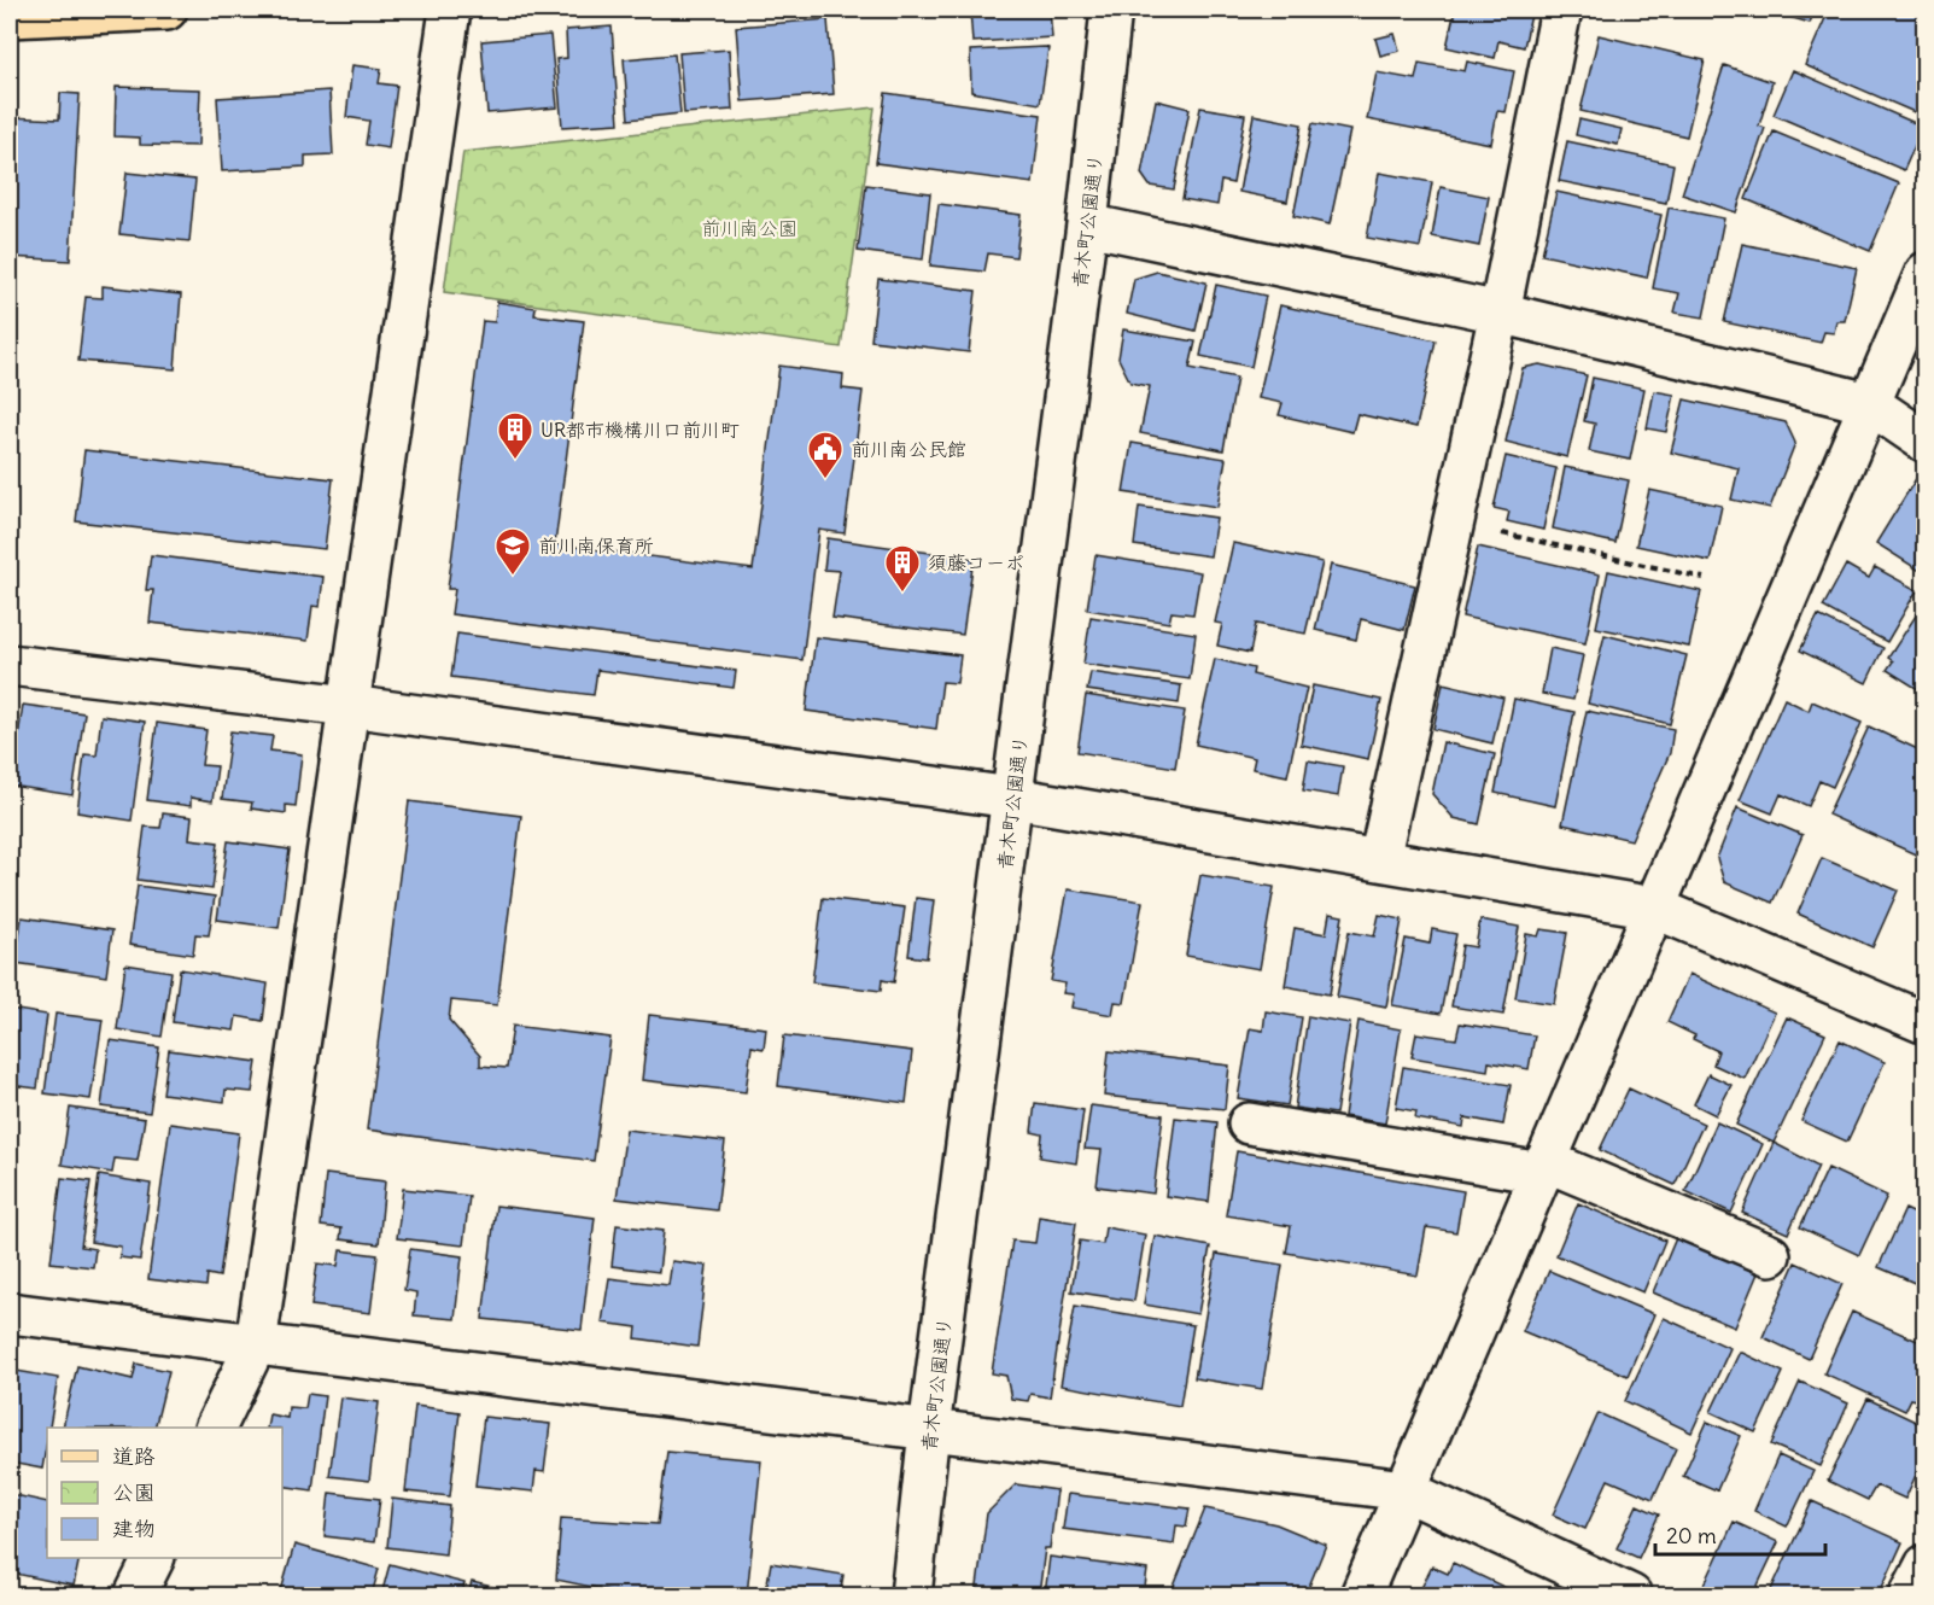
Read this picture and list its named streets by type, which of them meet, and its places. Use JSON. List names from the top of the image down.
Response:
{
  "streets": {
    "street": ["青木町公園通り"]
  },
  "parks": ["前川南公園"],
  "places": {
    "building": ["UR都市機構川口前川町", "須藤コーポ"],
    "public building": ["前川南公民館"],
    "school or university": ["前川南保育所"]
  },
  "legend": ["道路", "公園", "建物"],
  "scale_bar": "20 m"
}
